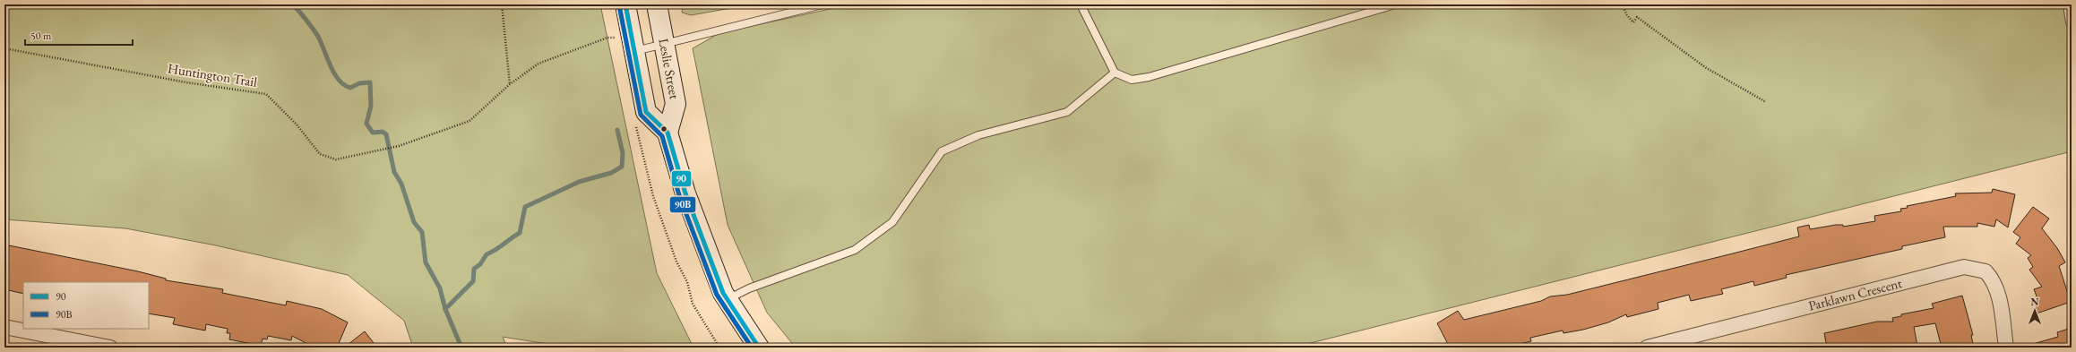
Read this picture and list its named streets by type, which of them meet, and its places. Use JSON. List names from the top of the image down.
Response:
{
  "streets": {
    "main road": ["Leslie Street"],
    "street": ["Parklawn Crescent"],
    "path": ["Huntington Trail"]
  },
  "lines": ["transit line 90", "transit line 90B"],
  "legend": ["90", "90B"],
  "scale_bar": "50 m",
  "north": "top"
}
